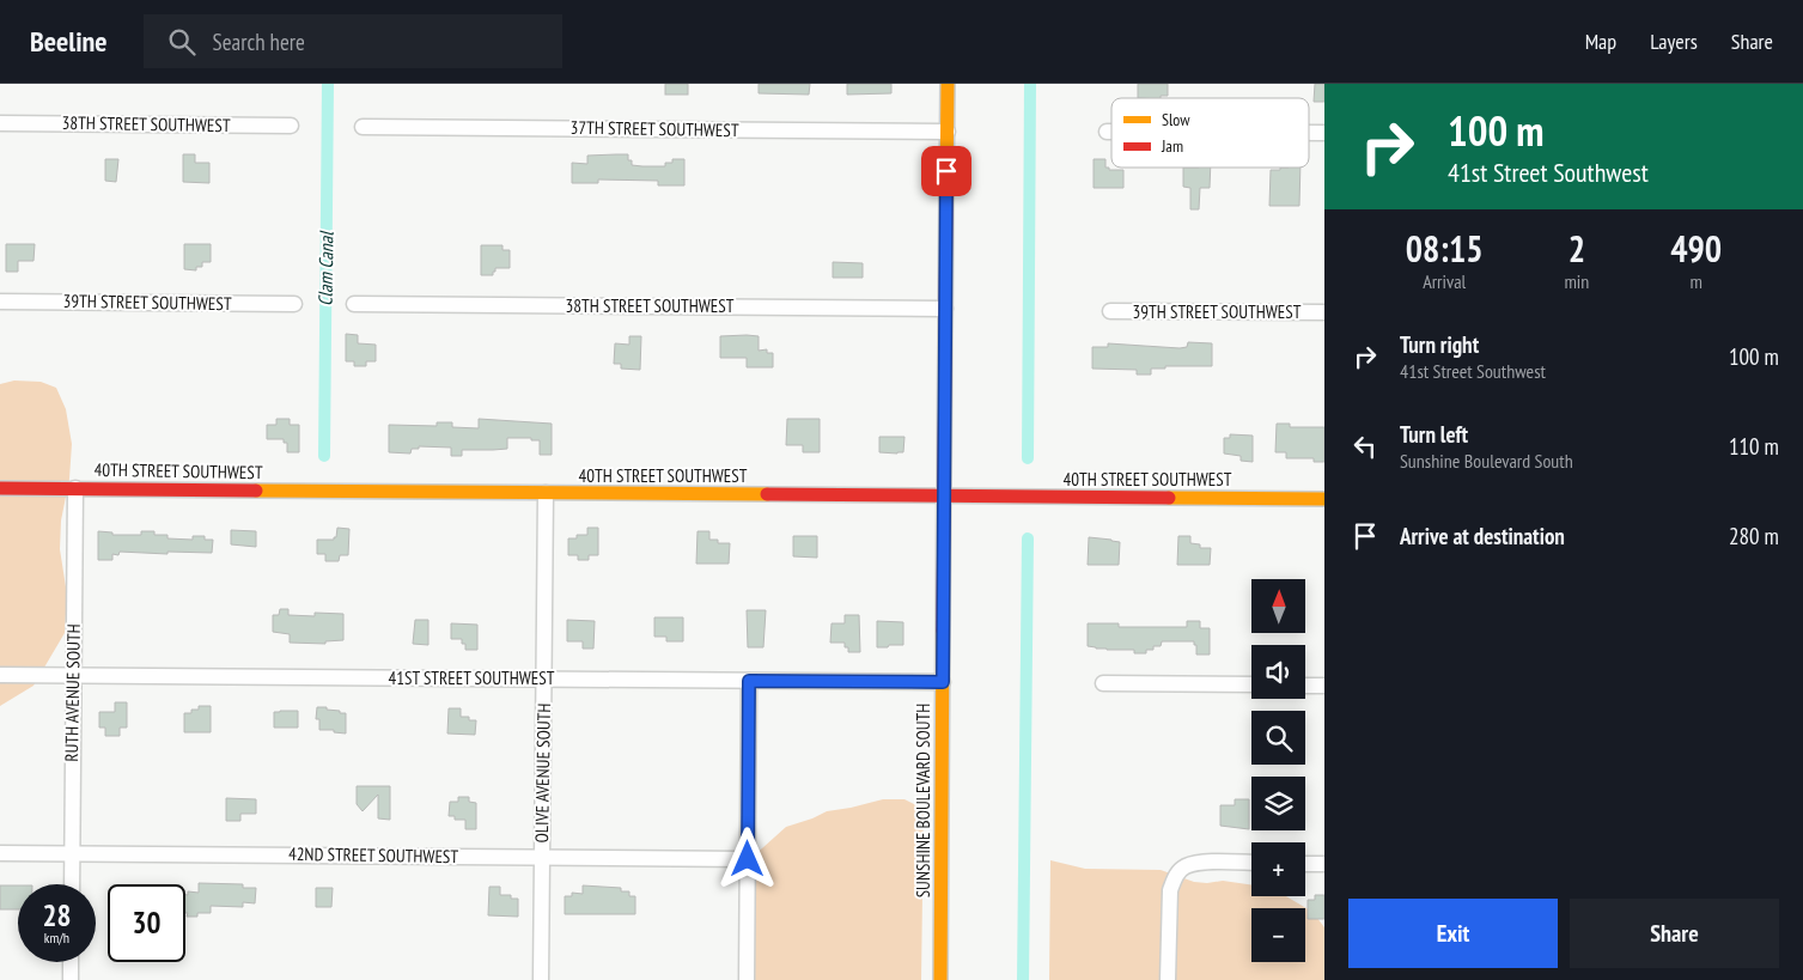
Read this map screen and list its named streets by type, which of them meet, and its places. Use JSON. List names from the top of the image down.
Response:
{
  "streets": {
    "street": [
      "38TH STREET SOUTHWEST",
      "37TH STREET SOUTHWEST",
      "39TH STREET SOUTHWEST",
      "40TH STREET SOUTHWEST",
      "41ST STREET SOUTHWEST",
      "RUTH AVENUE SOUTH",
      "OLIVE AVENUE SOUTH",
      "SUNSHINE BOULEVARD SOUTH",
      "42ND STREET SOUTHWEST"
    ]
  },
  "crossings": [
    ["38TH STREET SOUTHWEST", "SUNSHINE BOULEVARD SOUTH"],
    ["37TH STREET SOUTHWEST", "SUNSHINE BOULEVARD SOUTH"],
    ["40TH STREET SOUTHWEST", "RUTH AVENUE SOUTH"],
    ["40TH STREET SOUTHWEST", "OLIVE AVENUE SOUTH"],
    ["40TH STREET SOUTHWEST", "SUNSHINE BOULEVARD SOUTH"],
    ["41ST STREET SOUTHWEST", "RUTH AVENUE SOUTH"],
    ["41ST STREET SOUTHWEST", "OLIVE AVENUE SOUTH"],
    ["41ST STREET SOUTHWEST", "SUNSHINE BOULEVARD SOUTH"],
    ["RUTH AVENUE SOUTH", "42ND STREET SOUTHWEST"],
    ["OLIVE AVENUE SOUTH", "42ND STREET SOUTHWEST"]
  ],
  "water": ["Clam Canal"],
  "legend": ["Slow", "Jam"],
  "north": "top",
  "page": {
    "header": "Beeline",
    "search": "Search here",
    "nav": ["Map", "Layers", "Share"],
    "turn": ["100 m", "41st Street Southwest"],
    "eta": [
      "08:15",
      "Arrival",
      "2",
      "min",
      "490",
      "m"
    ],
    "list": [
      {
        "name": "Turn right",
        "note": "41st Street Southwest",
        "value": "100 m"
      },
      {
        "name": "Turn left",
        "note": "Sunshine Boulevard South",
        "value": "110 m"
      },
      {
        "name": "Arrive at destination",
        "value": "280 m"
      }
    ],
    "map_buttons": ["+", "−"],
    "speed": "28 km/h",
    "limit": "30",
    "buttons": ["Exit", "Share"]
  }
}
